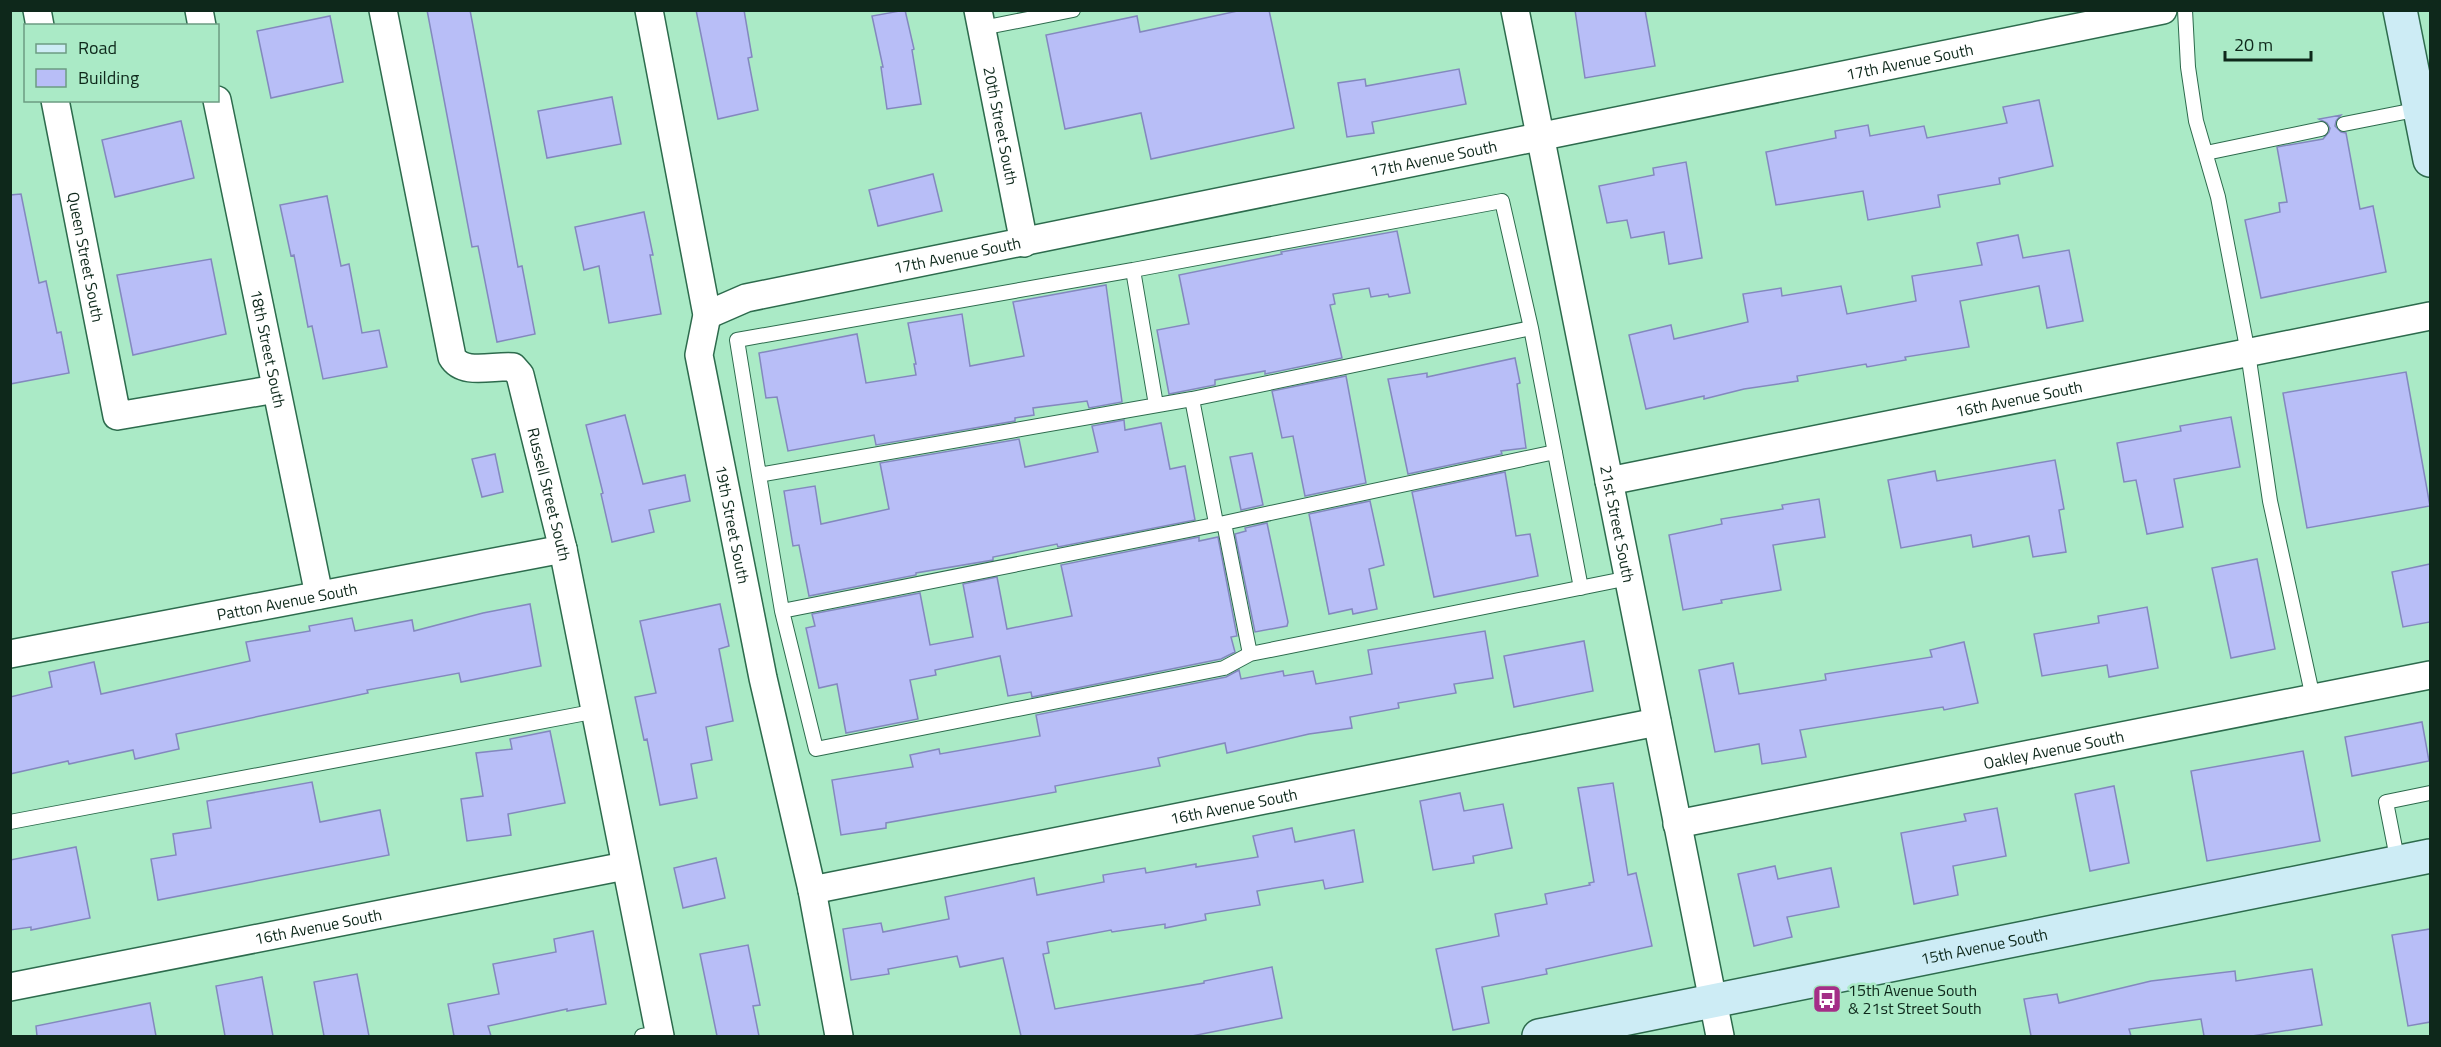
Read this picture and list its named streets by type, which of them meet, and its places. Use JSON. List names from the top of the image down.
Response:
{
  "streets": {
    "street": [
      "17th Avenue South",
      "20th Street South",
      "Queen Street South",
      "18th Street South",
      "16th Avenue South",
      "Russell Street South",
      "21st Street South",
      "19th Street South",
      "Patton Avenue South",
      "Oakley Avenue South",
      "15th Avenue South"
    ]
  },
  "crossings": [
    ["17th Avenue South", "20th Street South"],
    ["17th Avenue South", "21st Street South"],
    ["17th Avenue South", "19th Street South"],
    ["Queen Street South", "18th Street South"],
    ["18th Street South", "Patton Avenue South"],
    ["16th Avenue South", "Russell Street South"],
    ["16th Avenue South", "21st Street South"],
    ["16th Avenue South", "19th Street South"],
    ["Russell Street South", "Patton Avenue South"],
    ["21st Street South", "Oakley Avenue South"],
    ["21st Street South", "15th Avenue South"]
  ],
  "places": {
    "bus stop": ["15th Avenue South & 21st Street South"]
  },
  "legend": ["Road", "Building"],
  "scale_bar": "20 m"
}
